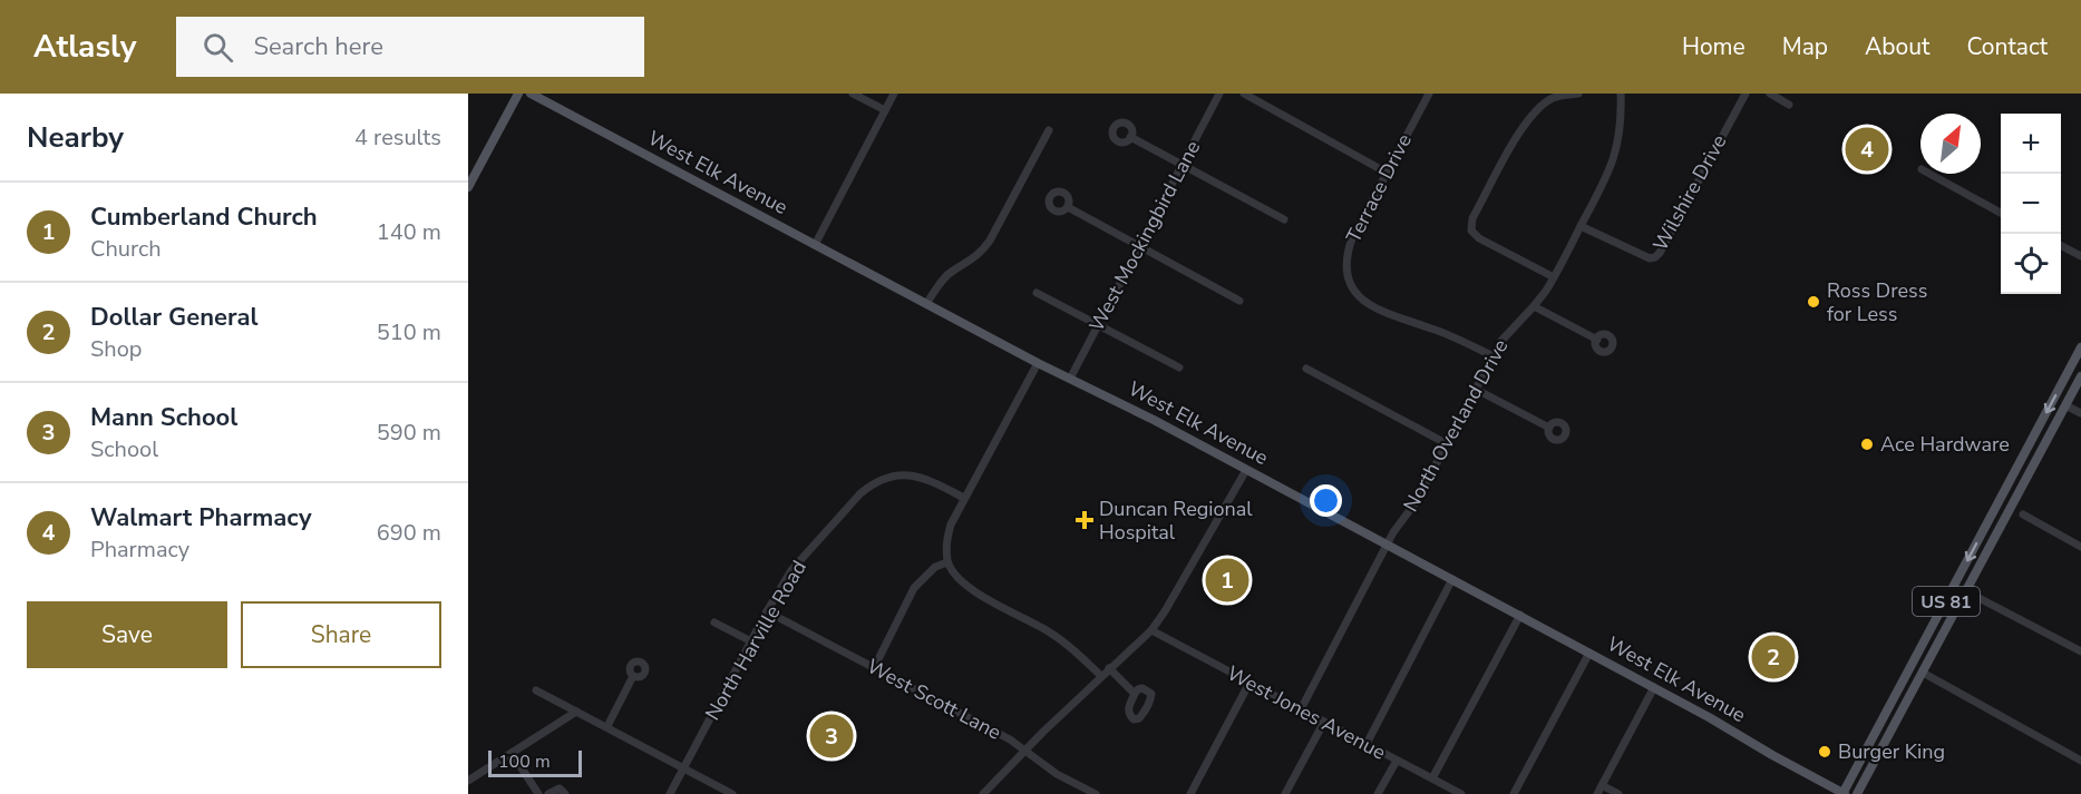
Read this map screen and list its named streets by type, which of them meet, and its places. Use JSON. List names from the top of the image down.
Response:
{
  "streets": {
    "main road": ["West Elk Avenue", "US 81"],
    "street": [
      "Terrace Drive",
      "Wilshire Drive",
      "West Mockingbird Lane",
      "North Overland Drive",
      "North Harville Road",
      "West Scott Lane",
      "West Jones Avenue"
    ]
  },
  "crossings": [
    ["West Elk Avenue", "West Mockingbird Lane"],
    ["West Elk Avenue", "North Overland Drive"],
    ["West Elk Avenue", "US 81"],
    ["Terrace Drive", "North Overland Drive"],
    ["Wilshire Drive", "North Overland Drive"],
    ["North Overland Drive", "West Jones Avenue"],
    ["North Harville Road", "West Scott Lane"]
  ],
  "places": {
    "other": ["Ross Dress for Less", "Ace Hardware", "Burger King"],
    "health": ["Duncan Regional Hospital"]
  },
  "scale_bar": "100 m",
  "north": "top right",
  "page": {
    "header": "Atlasly",
    "search": "Search here",
    "nav": [
      "Home",
      "Map",
      "About",
      "Contact"
    ],
    "heading": ["Nearby", "4 results"],
    "map_buttons": ["+", "−"],
    "pins": [
      "4",
      "1",
      "2",
      "3"
    ],
    "list": [
      {
        "mark": "1",
        "name": "Cumberland Church",
        "note": "Church",
        "value": "140 m"
      },
      {
        "mark": "2",
        "name": "Dollar General",
        "note": "Shop",
        "value": "510 m"
      },
      {
        "mark": "3",
        "name": "Mann School",
        "note": "School",
        "value": "590 m"
      },
      {
        "mark": "4",
        "name": "Walmart Pharmacy",
        "note": "Pharmacy",
        "value": "690 m"
      }
    ],
    "buttons": ["Save", "Share"],
    "scale": "100 m"
  }
}
